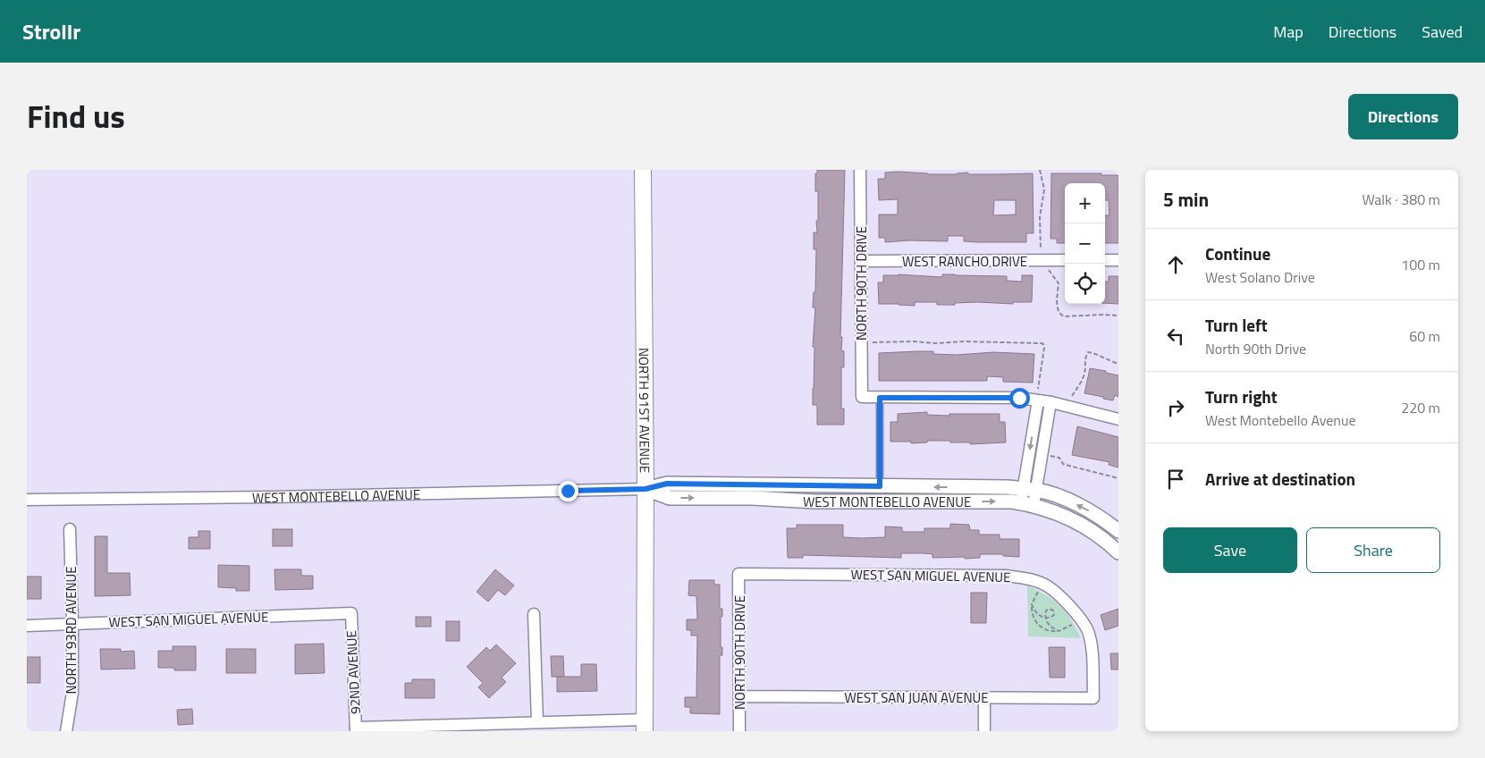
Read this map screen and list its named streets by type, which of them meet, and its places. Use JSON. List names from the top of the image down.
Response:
{
  "streets": {
    "main road": ["NORTH 91ST AVENUE"],
    "street": [
      "WEST RANCHO DRIVE",
      "NORTH 90TH DRIVE",
      "WEST MONTEBELLO AVENUE",
      "WEST SAN MIGUEL AVENUE",
      "NORTH 93RD AVENUE",
      "92ND AVENUE",
      "WEST SAN JUAN AVENUE"
    ]
  },
  "crossings": [
    ["WEST RANCHO DRIVE", "NORTH 90TH DRIVE"],
    ["NORTH 90TH DRIVE", "WEST SAN MIGUEL AVENUE"],
    ["NORTH 90TH DRIVE", "WEST SAN JUAN AVENUE"],
    ["NORTH 91ST AVENUE", "WEST MONTEBELLO AVENUE"],
    ["WEST SAN MIGUEL AVENUE", "NORTH 93RD AVENUE"],
    ["WEST SAN MIGUEL AVENUE", "92ND AVENUE"],
    ["WEST SAN MIGUEL AVENUE", "WEST SAN JUAN AVENUE"]
  ],
  "page": {
    "header": "Strollr",
    "nav": ["Map", "Directions", "Saved"],
    "title": "Find us",
    "buttons": [
      "Directions",
      ["Save", "Share"]
    ],
    "heading": ["5 min", "Walk · 380 m"],
    "map_buttons": ["+", "−"],
    "list": [
      ["Continue", "West Solano Drive", "100 m"],
      ["Turn left", "North 90th Drive", "60 m"],
      ["Turn right", "West Montebello Avenue", "220 m"],
      "Arrive at destination"
    ]
  }
}
